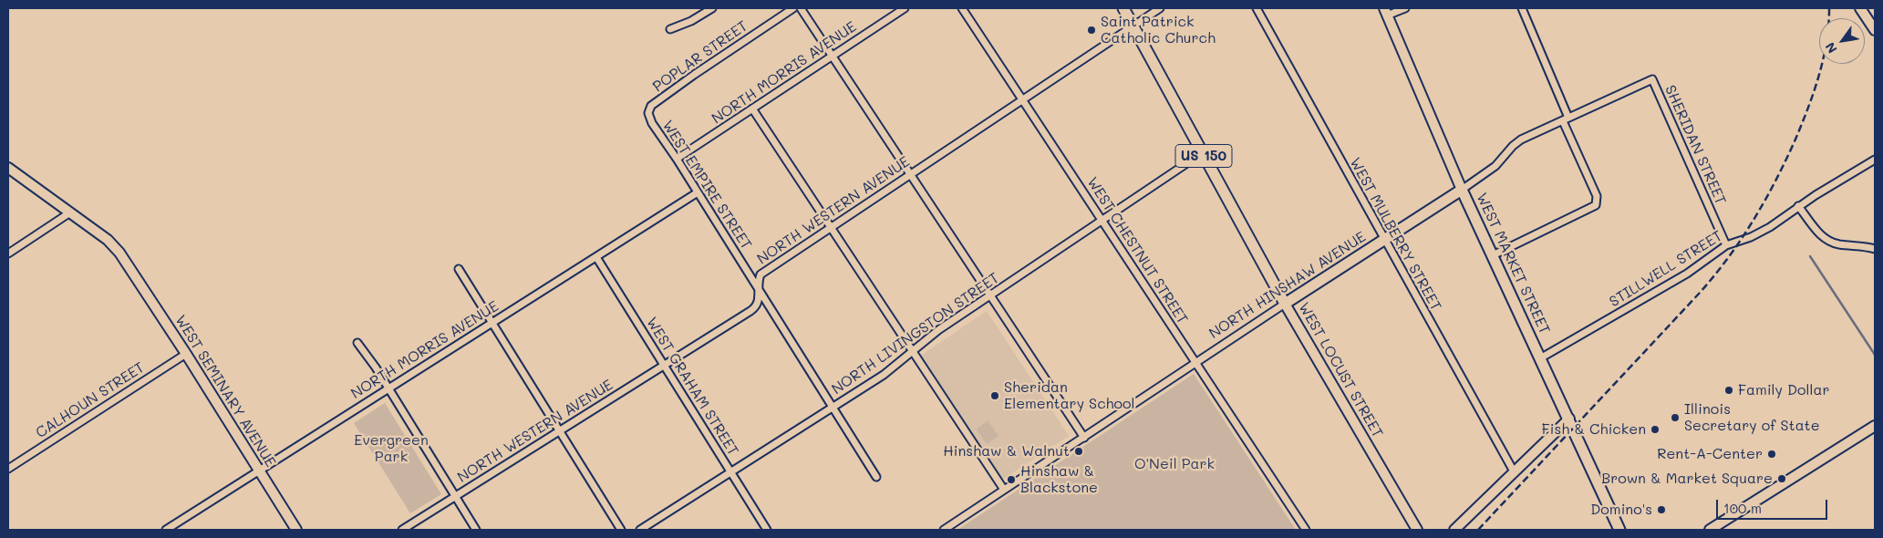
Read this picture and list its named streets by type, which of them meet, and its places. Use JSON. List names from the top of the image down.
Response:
{
  "streets": {
    "main road": [
      "US 150",
      "WEST MARKET STREET",
      "NORTH HINSHAW AVENUE",
      "WEST LOCUST STREET"
    ],
    "street": [
      "POPLAR STREET",
      "NORTH MORRIS AVENUE",
      "SHERIDAN STREET",
      "WEST EMPIRE STREET",
      "NORTH WESTERN AVENUE",
      "WEST MULBERRY STREET",
      "WEST CHESTNUT STREET",
      "STILLWELL STREET",
      "NORTH LIVINGSTON STREET",
      "WEST GRAHAM STREET",
      "WEST SEMINARY AVENUE",
      "CALHOUN STREET"
    ]
  },
  "crossings": [
    ["POPLAR STREET", "WEST EMPIRE STREET"],
    ["NORTH MORRIS AVENUE", "WEST EMPIRE STREET"],
    ["NORTH MORRIS AVENUE", "WEST GRAHAM STREET"],
    ["NORTH MORRIS AVENUE", "WEST SEMINARY AVENUE"],
    ["SHERIDAN STREET", "STILLWELL STREET"],
    ["SHERIDAN STREET", "NORTH HINSHAW AVENUE"],
    ["WEST EMPIRE STREET", "NORTH WESTERN AVENUE"],
    ["WEST EMPIRE STREET", "NORTH LIVINGSTON STREET"],
    ["NORTH WESTERN AVENUE", "WEST CHESTNUT STREET"],
    ["NORTH WESTERN AVENUE", "WEST LOCUST STREET"],
    ["NORTH WESTERN AVENUE", "WEST GRAHAM STREET"],
    ["WEST MULBERRY STREET", "NORTH HINSHAW AVENUE"],
    ["WEST CHESTNUT STREET", "NORTH HINSHAW AVENUE"],
    ["WEST CHESTNUT STREET", "NORTH LIVINGSTON STREET"],
    ["WEST MARKET STREET", "STILLWELL STREET"],
    ["WEST MARKET STREET", "NORTH HINSHAW AVENUE"],
    ["NORTH HINSHAW AVENUE", "WEST LOCUST STREET"],
    ["NORTH LIVINGSTON STREET", "WEST LOCUST STREET"],
    ["NORTH LIVINGSTON STREET", "WEST GRAHAM STREET"],
    ["WEST SEMINARY AVENUE", "CALHOUN STREET"]
  ],
  "parks": ["Evergreen Park", "O'Neil Park"],
  "places": [
    "Saint Patrick Catholic Church",
    "Family Dollar",
    "Sheridan Elementary School",
    "Illinois Secretary of State",
    "Fish & Chicken",
    "Hinshaw & Walnut",
    "Rent-A-Center",
    "Brown & Market Square",
    "Hinshaw & Blackstone",
    "Domino's"
  ],
  "scale_bar": "100 m",
  "north": "bottom left"
}
